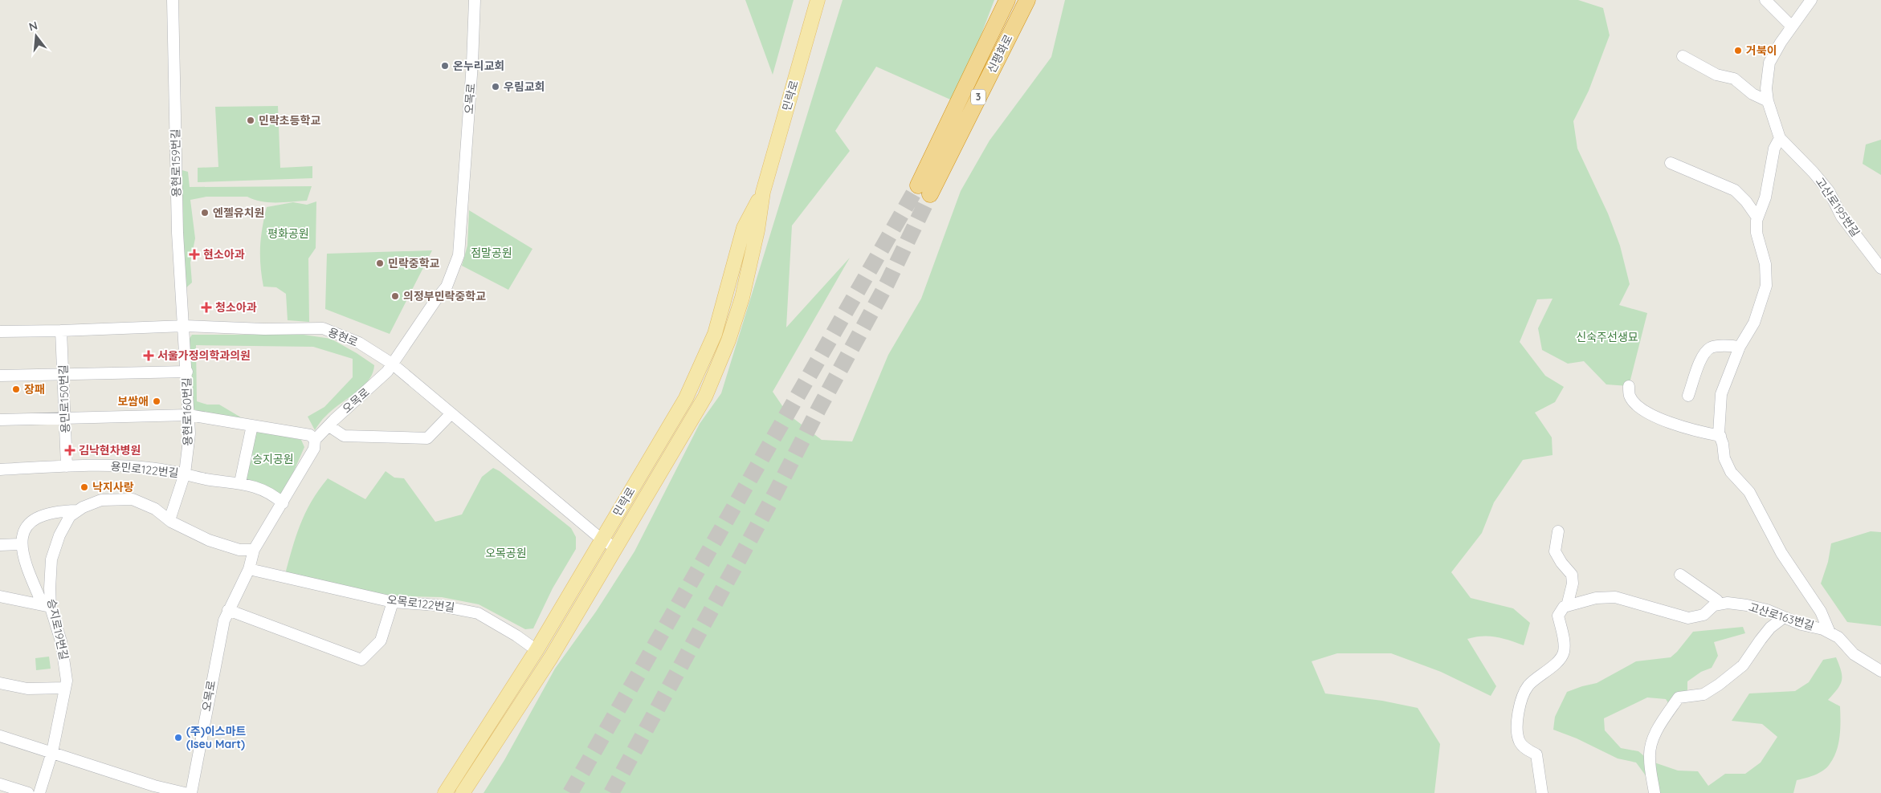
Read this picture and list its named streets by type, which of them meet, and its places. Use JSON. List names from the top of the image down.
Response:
{
  "streets": {
    "highway": ["신평화로", "3"],
    "main road": ["민락로"],
    "street": [
      "오목로",
      "용현로159번길",
      "고산로195번길",
      "용현로",
      "용민로150번길",
      "용현로160번길",
      "용민로122번길",
      "오목로122번길",
      "고산로163번길",
      "승지로19번길"
    ]
  },
  "crossings": [
    ["민락로", "용현로"],
    ["민락로", "오목로122번길"],
    ["오목로", "용현로"],
    ["오목로", "용민로122번길"],
    ["오목로", "오목로122번길"],
    ["오목로", "승지로19번길"],
    ["용현로159번길", "용현로"],
    ["용현로159번길", "용현로160번길"],
    ["용현로", "용민로150번길"],
    ["용현로", "용현로160번길"],
    ["용민로150번길", "용민로122번길"],
    ["용현로160번길", "용민로122번길"],
    ["용현로160번길", "승지로19번길"]
  ],
  "parks": [
    "평화공원",
    "점말공원",
    "신숙주선생묘",
    "승지공원",
    "오목공원"
  ],
  "places": {
    "other": [
      "거북이",
      "온누리교회",
      "우림교회",
      "민락초등학교",
      "엔젤유치원",
      "민락중학교",
      "의정부민락중학교",
      "장패",
      "보쌈애",
      "낙지사랑",
      "(주)이스마트 (Iseu Mart)"
    ],
    "health": [
      "현소아과",
      "청소아과",
      "서울가정의학과의원",
      "김낙현차병원"
    ]
  },
  "north": "top"
}
